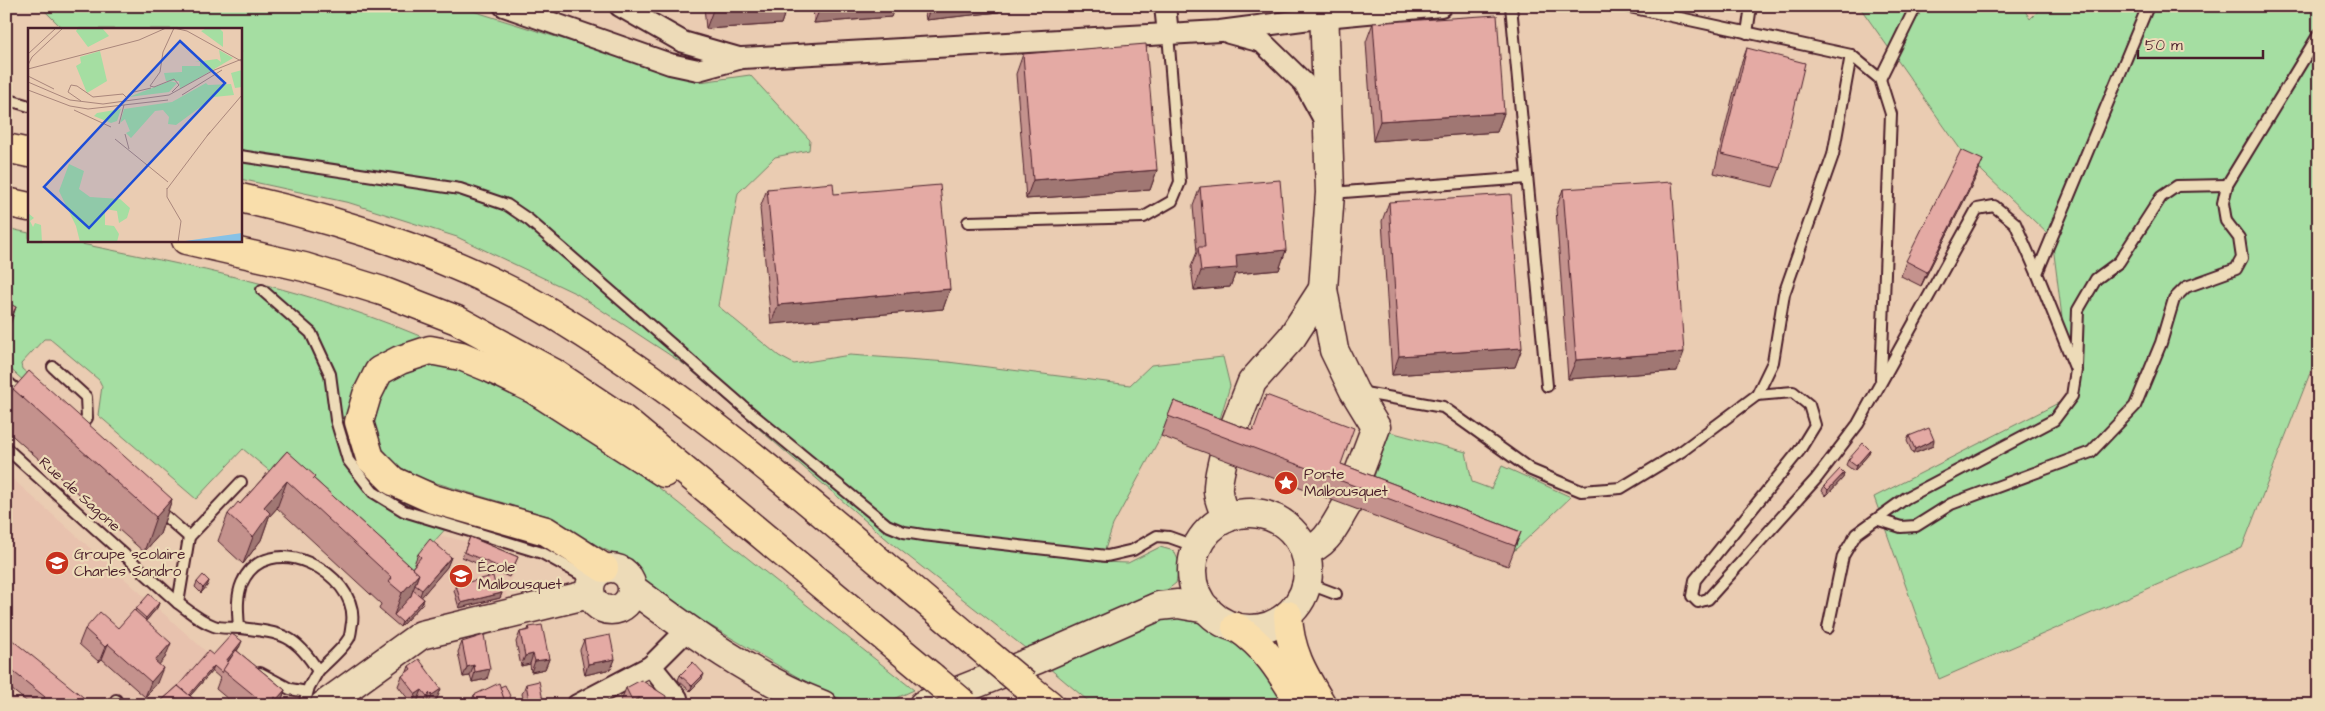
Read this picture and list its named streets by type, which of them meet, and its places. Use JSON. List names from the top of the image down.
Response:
{
  "streets": {
    "lane": ["Rue de Sagone"]
  },
  "places": {
    "place": ["Porte Malbousquet"],
    "school or university": ["Groupe scolaire Charles Sandro", "École Malbousquet"]
  },
  "scale_bar": "50 m"
}
